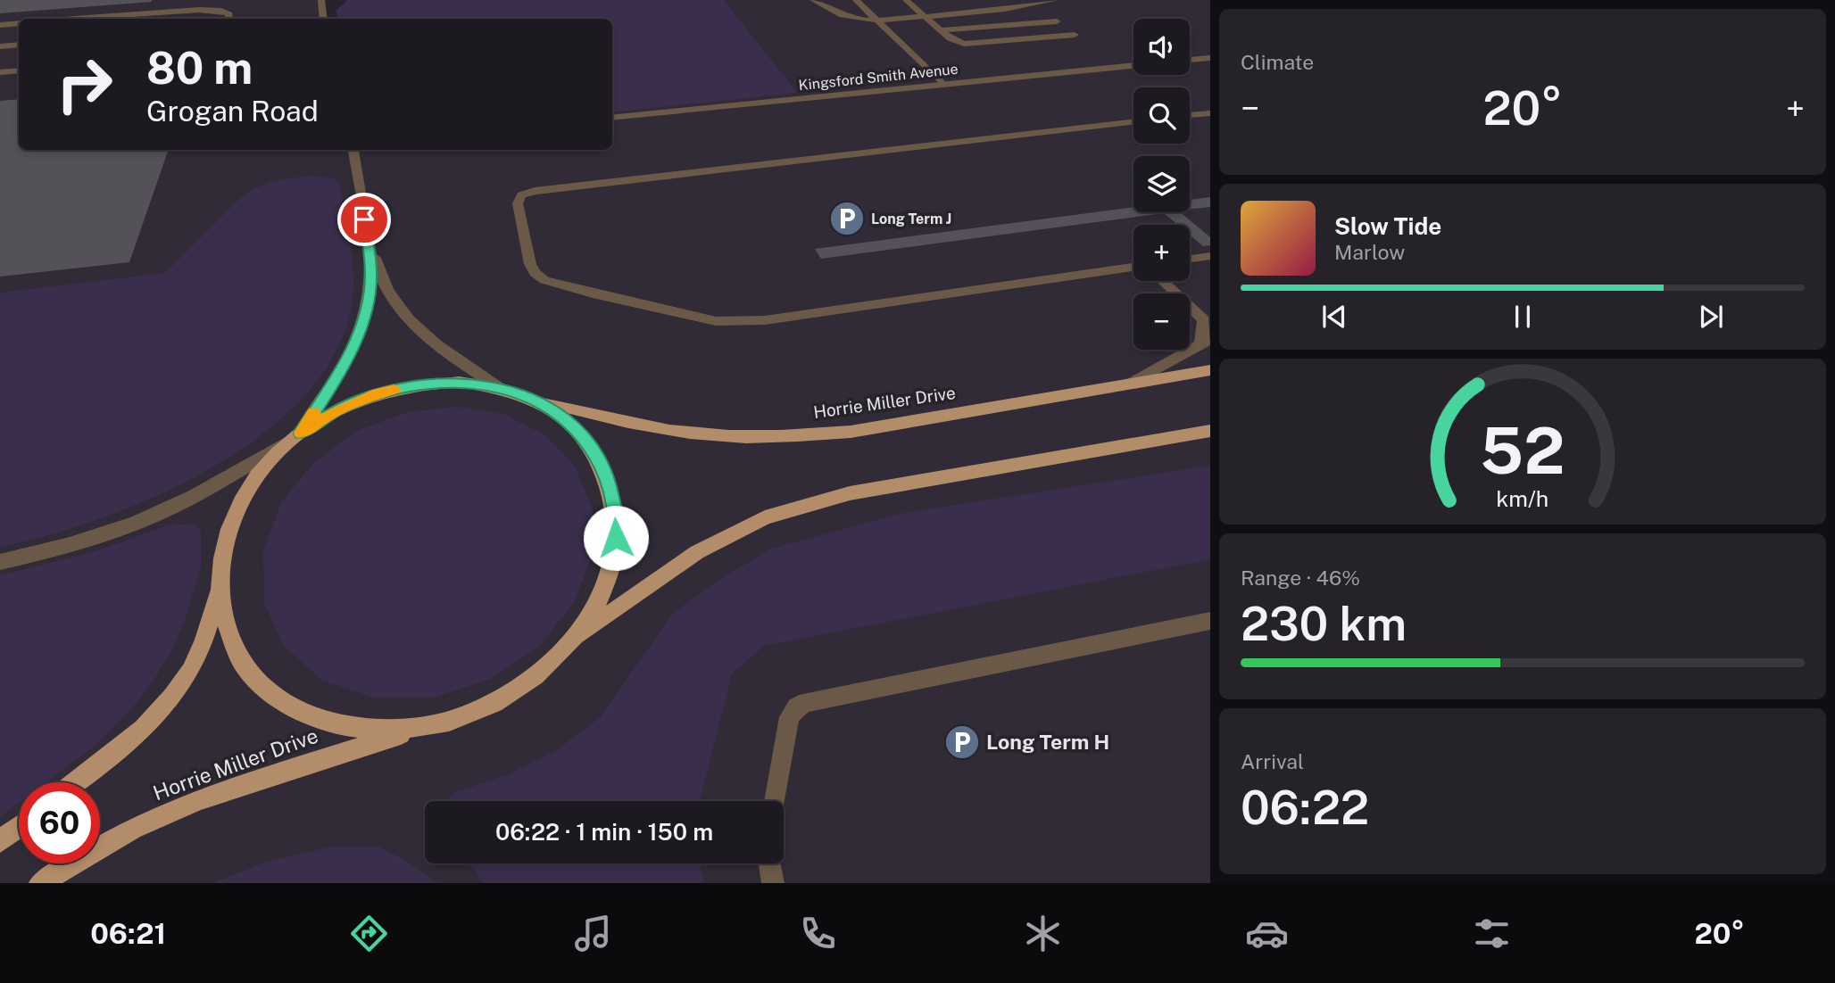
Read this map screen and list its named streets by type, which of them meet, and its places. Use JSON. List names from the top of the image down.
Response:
{
  "streets": {
    "main road": ["Horrie Miller Drive"],
    "street": ["Kingsford Smith Avenue"]
  },
  "places": {
    "parking": ["Long Term J", "Long Term H"]
  },
  "page": {
    "tile": [
      "Climate",
      ["Range · 46%", "230 km"],
      ["Arrival", "06:22"]
    ],
    "map_buttons": ["+", "−"],
    "turn": ["80 m", "Grogan Road"],
    "heat": ["−", "20°", "+"],
    "song": ["Slow Tide", "Marlow"],
    "limit": "60",
    "trip": "06:22 · 1 min · 150 m",
    "tabs": ["06:21", "20°"],
    "gauge": ["52", "km/h"]
  }
}
